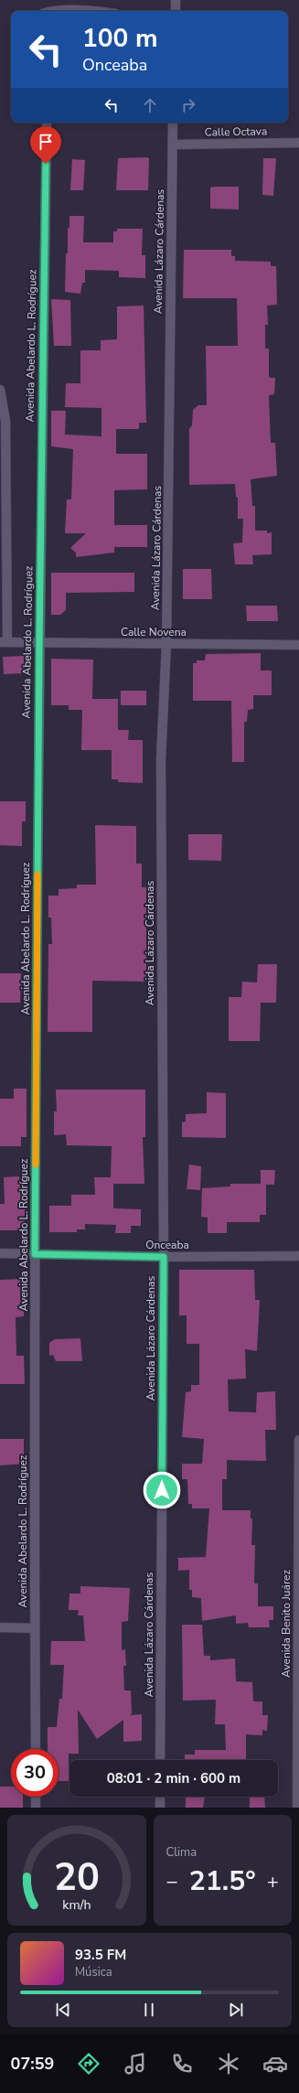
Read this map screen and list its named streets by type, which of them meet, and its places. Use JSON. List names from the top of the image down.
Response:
{
  "streets": {
    "street": [
      "Calle Octava",
      "Avenida Lázaro Cárdenas",
      "Avenida Abelardo L. Rodríguez",
      "Calle Novena",
      "Onceaba",
      "Avenida Benito Juárez"
    ]
  },
  "crossings": [
    ["Calle Octava", "Avenida Lázaro Cárdenas"],
    ["Avenida Lázaro Cárdenas", "Calle Novena"],
    ["Avenida Lázaro Cárdenas", "Onceaba"],
    ["Avenida Abelardo L. Rodríguez", "Calle Novena"],
    ["Avenida Abelardo L. Rodríguez", "Onceaba"]
  ],
  "page": {
    "turn": ["100 m", "Onceaba"],
    "limit": "30",
    "trip": "08:01 · 2 min · 600 m",
    "tile": "Clima",
    "heat": ["−", "21.5°", "+"],
    "song": ["93.5 FM", "Música"],
    "tabs": "07:59",
    "gauge": ["20", "km/h"]
  }
}
